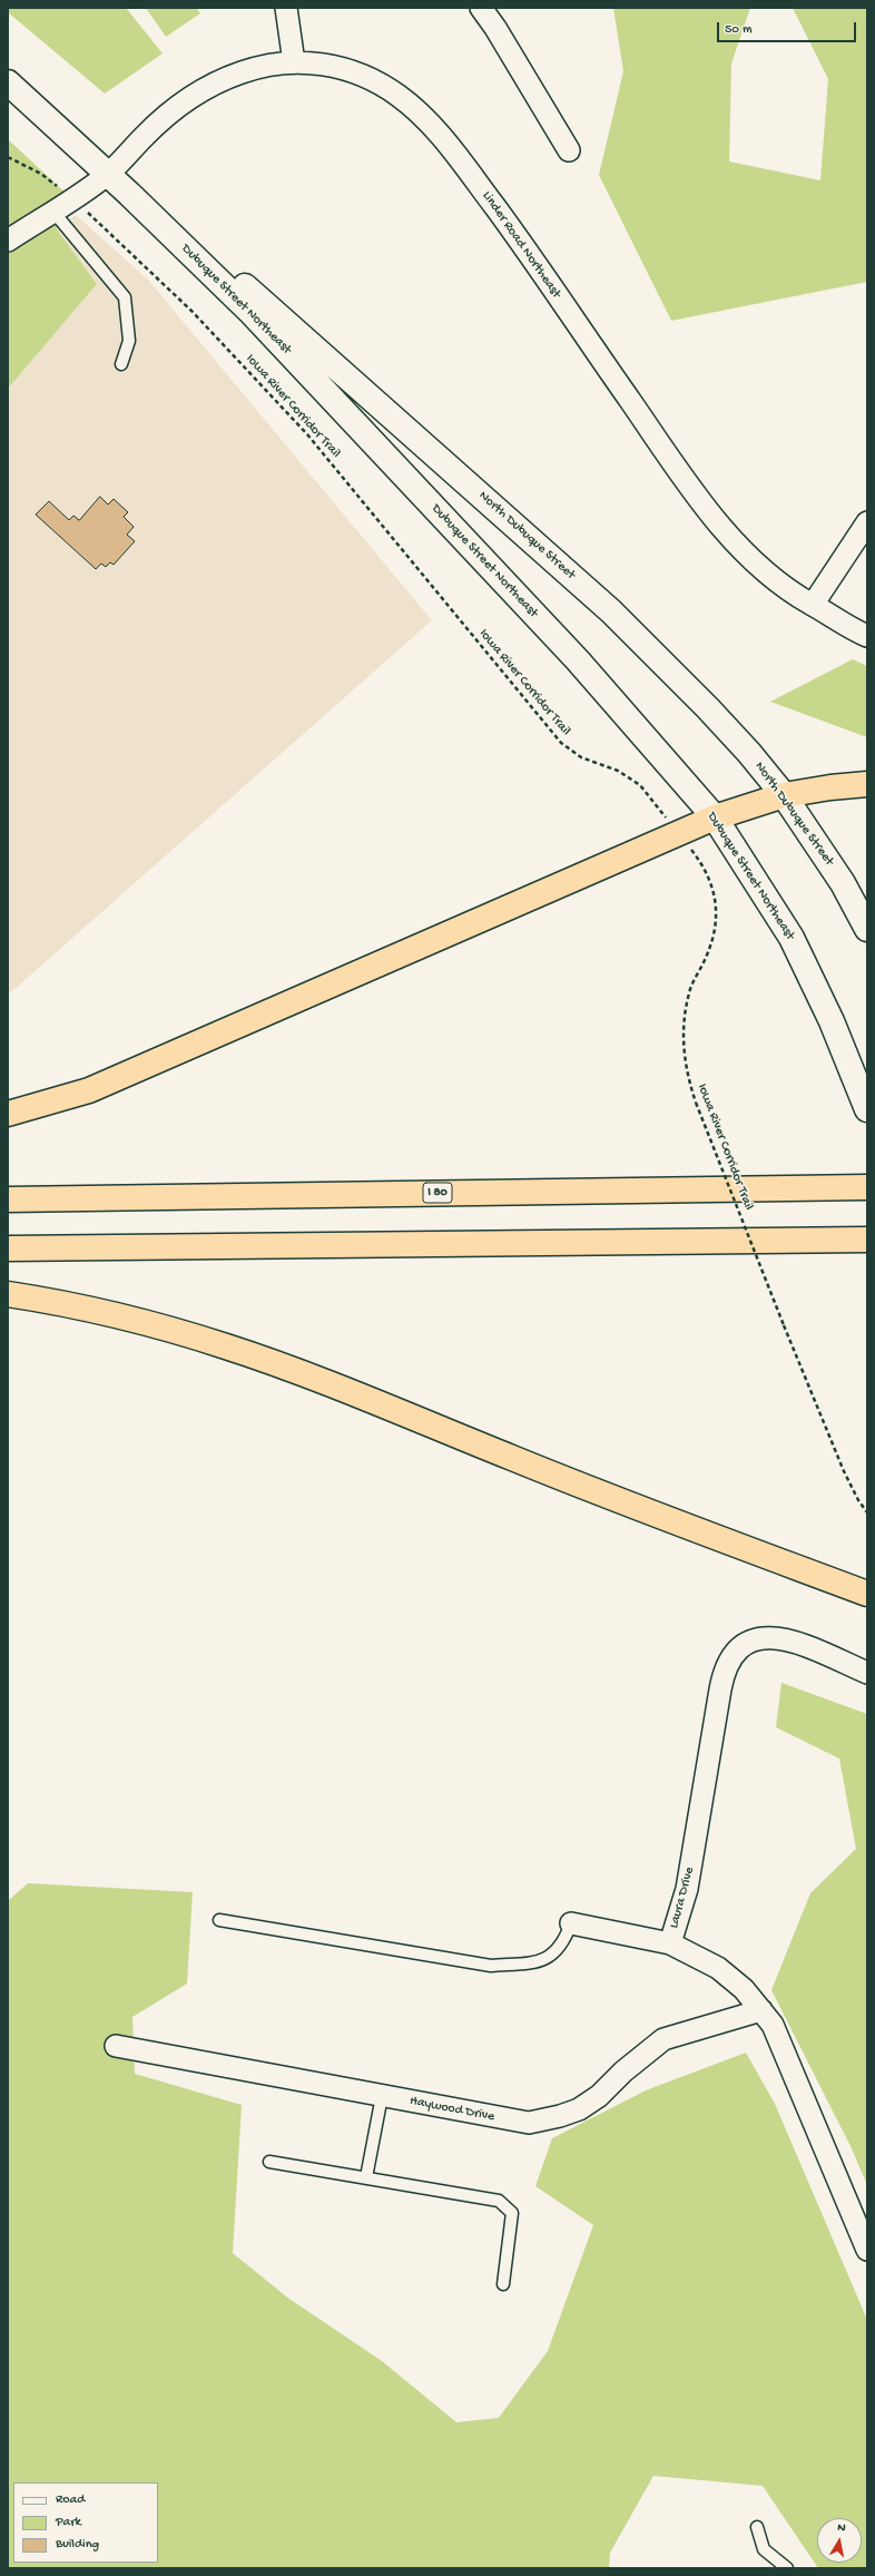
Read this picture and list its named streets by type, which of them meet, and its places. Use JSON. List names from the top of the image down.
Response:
{
  "streets": {
    "highway": ["I 80"],
    "main road": ["Dubuque Street Northeast", "North Dubuque Street"],
    "street": ["Linder Road Northeast", "Laura Drive", "Haywood Drive"],
    "path": ["Iowa River Corridor Trail"]
  },
  "crossings": [
    ["Linder Road Northeast", "Dubuque Street Northeast"],
    ["Linder Road Northeast", "Iowa River Corridor Trail"],
    ["Dubuque Street Northeast", "North Dubuque Street"],
    ["Laura Drive", "Haywood Drive"]
  ],
  "legend": ["Road", "Park", "Building"],
  "scale_bar": "50 m",
  "north": "top"
}
